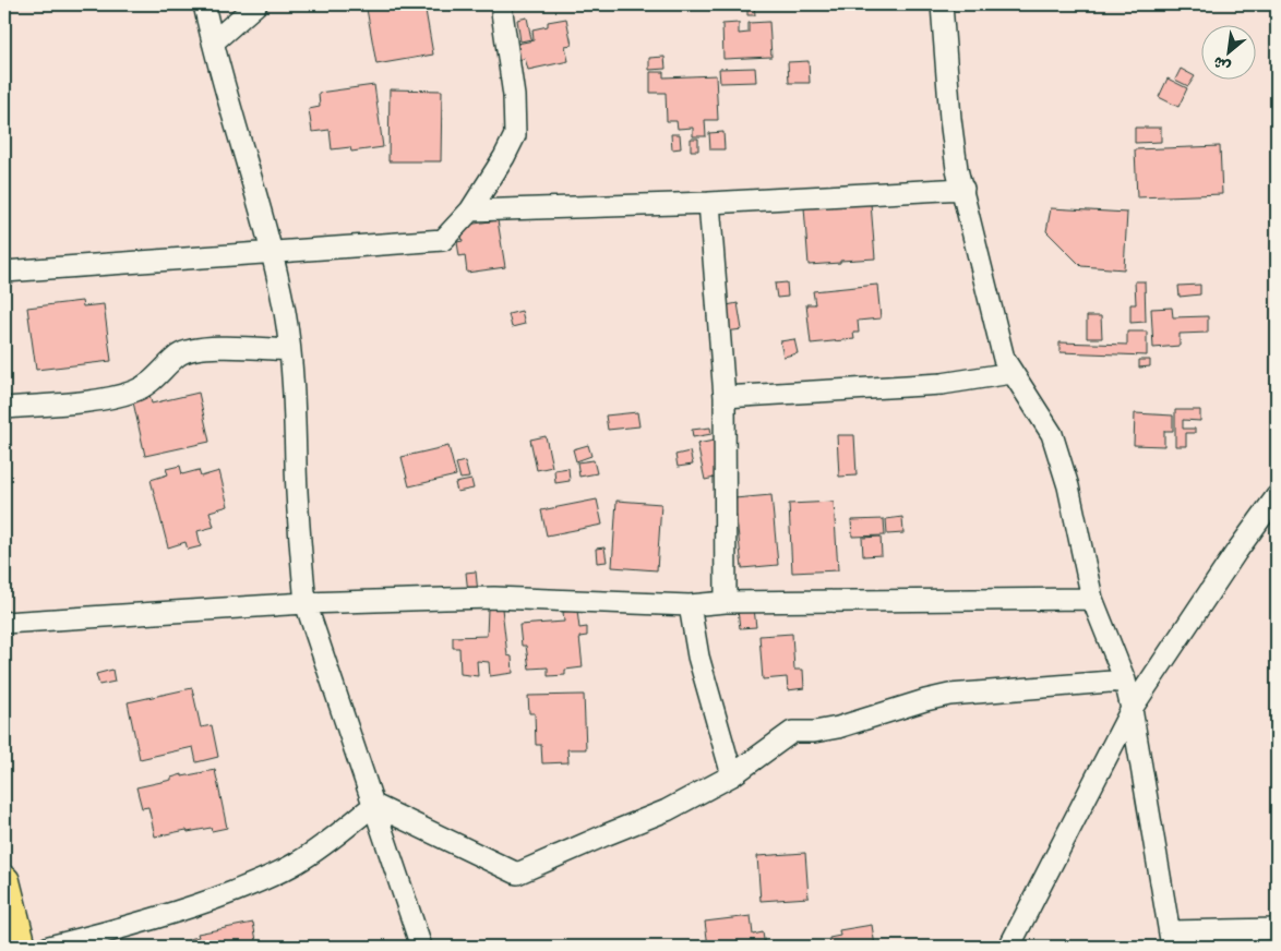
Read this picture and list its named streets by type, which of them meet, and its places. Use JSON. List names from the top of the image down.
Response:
{
  "north": "bottom left"
}
